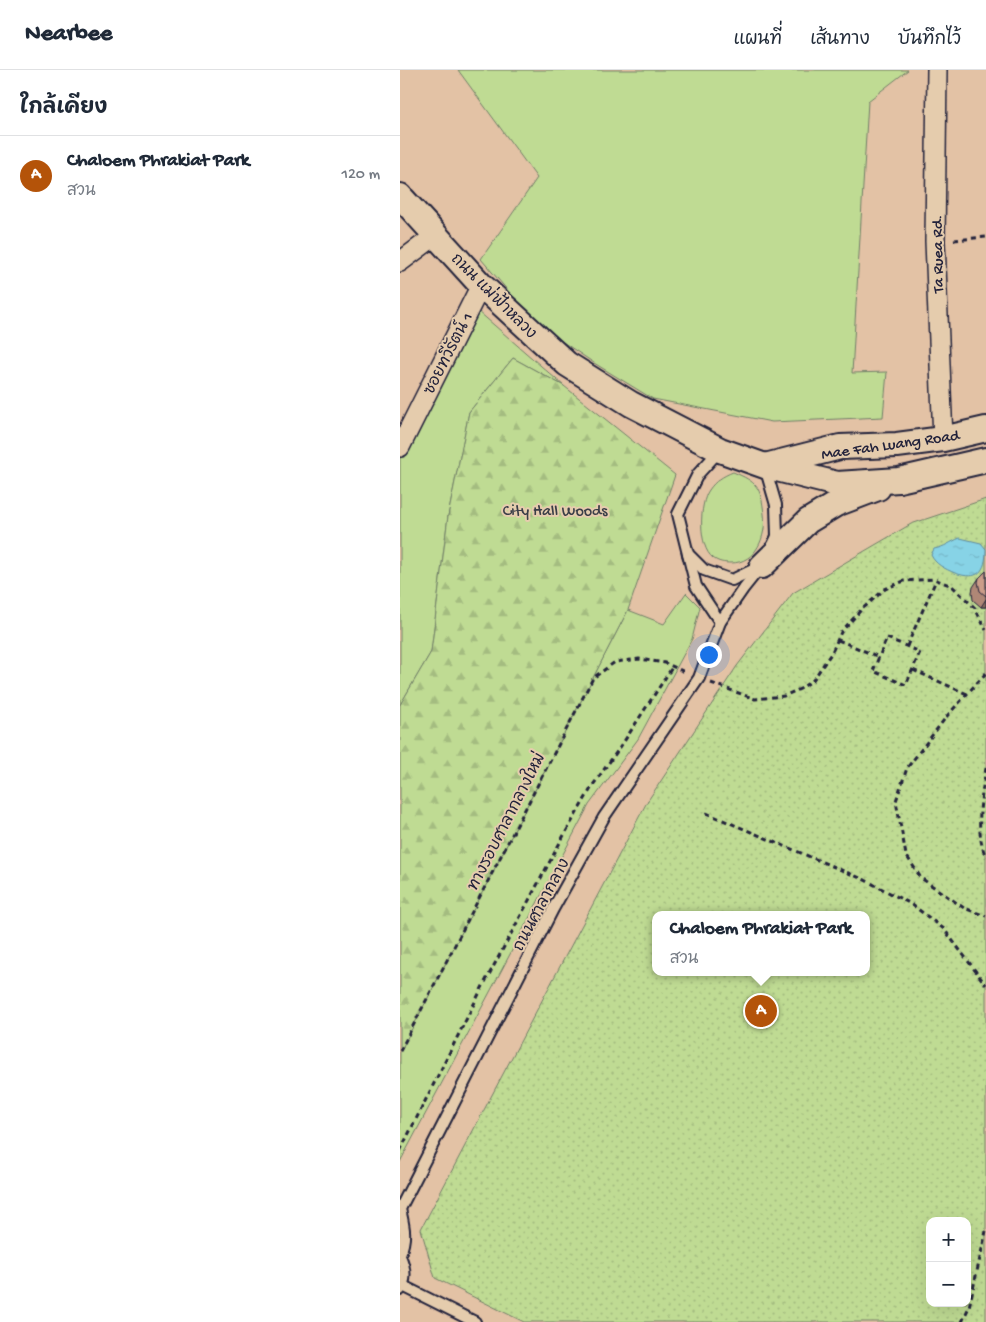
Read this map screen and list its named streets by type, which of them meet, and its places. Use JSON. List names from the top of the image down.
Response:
{
  "streets": {
    "street": [
      "Ta Ruea Rd.",
      "ถนน แม่ฟ้าหลวง",
      "ซอยทวีรัตน์ 1",
      "Mae Fah Luang Road"
    ],
    "lane": ["ถนนศาลากลาง"],
    "path": ["ทางรอบศาลากลางใหม่"]
  },
  "crossings": [
    ["Ta Ruea Rd.", "Mae Fah Luang Road"],
    ["ถนน แม่ฟ้าหลวง", "ซอยทวีรัตน์ 1"],
    ["ถนน แม่ฟ้าหลวง", "Mae Fah Luang Road"],
    ["ถนน แม่ฟ้าหลวง", "ถนนศาลากลาง"],
    ["Mae Fah Luang Road", "ถนนศาลากลาง"]
  ],
  "parks": ["City Hall Woods"],
  "page": {
    "header": "Nearbee",
    "nav": ["แผนที่", "เส้นทาง", "บันทึกไว้"],
    "heading": "ใกล้เคียง",
    "list": [
      {
        "mark": "A",
        "name": "Chaloem Phrakiat Park",
        "note": "สวน",
        "value": "120 m"
      }
    ],
    "popup": ["Chaloem Phrakiat Park", "สวน"],
    "pins": "A",
    "map_buttons": ["+", "−"]
  }
}
